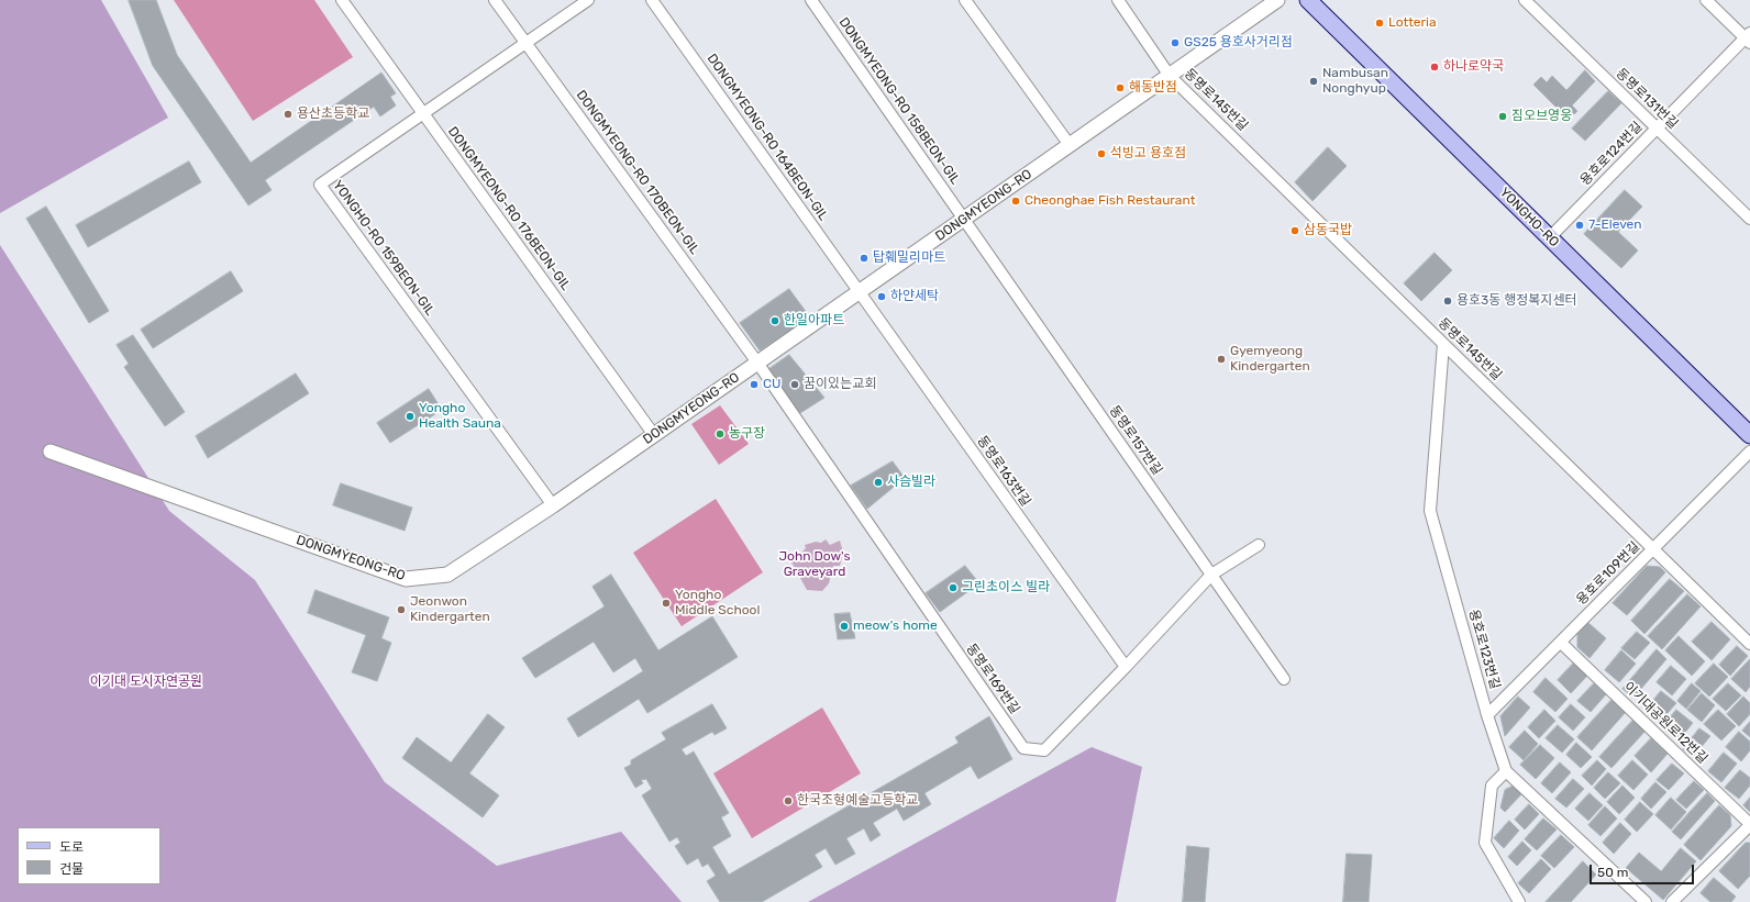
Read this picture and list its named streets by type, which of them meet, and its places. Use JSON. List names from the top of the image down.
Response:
{
  "streets": {
    "main road": ["YONGHO-RO"],
    "street": [
      "동명로131번길",
      "동명로145번길",
      "DONGMYEONG-RO 158BEON-GIL",
      "DONGMYEONG-RO 164BEON-GIL",
      "용호로124번길",
      "DONGMYEONG-RO 170BEON-GIL",
      "DONGMYEONG-RO",
      "DONGMYEONG-RO 176BEON-GIL",
      "YONGHO-RO 159BEON-GIL",
      "동명로157번길",
      "동명로163번길",
      "용호로109번길",
      "용호로123번길",
      "동명로169번길",
      "이기대공원로12번길"
    ]
  },
  "crossings": [
    ["동명로131번길", "용호로124번길"],
    ["동명로145번길", "DONGMYEONG-RO"],
    ["동명로145번길", "용호로109번길"],
    ["동명로145번길", "용호로123번길"],
    ["DONGMYEONG-RO 158BEON-GIL", "DONGMYEONG-RO"],
    ["DONGMYEONG-RO 158BEON-GIL", "동명로157번길"],
    ["DONGMYEONG-RO 164BEON-GIL", "DONGMYEONG-RO"],
    ["DONGMYEONG-RO 164BEON-GIL", "동명로163번길"],
    ["용호로124번길", "YONGHO-RO"],
    ["DONGMYEONG-RO 170BEON-GIL", "DONGMYEONG-RO"],
    ["DONGMYEONG-RO 170BEON-GIL", "YONGHO-RO 159BEON-GIL"],
    ["DONGMYEONG-RO 170BEON-GIL", "동명로169번길"],
    ["DONGMYEONG-RO", "DONGMYEONG-RO 176BEON-GIL"],
    ["DONGMYEONG-RO", "YONGHO-RO 159BEON-GIL"],
    ["DONGMYEONG-RO", "동명로157번길"],
    ["DONGMYEONG-RO", "동명로163번길"],
    ["DONGMYEONG-RO", "동명로169번길"],
    ["DONGMYEONG-RO 176BEON-GIL", "YONGHO-RO 159BEON-GIL"],
    ["동명로157번길", "동명로169번길"],
    ["동명로163번길", "동명로169번길"],
    ["용호로109번길", "용호로123번길"],
    ["용호로109번길", "이기대공원로12번길"]
  ],
  "parks": ["John Dow's Graveyard", "이기대 도시자연공원"],
  "places": [
    "Lotteria",
    "GS25 용호사거리점",
    "하나로약국",
    "Nambusan Nonghyup",
    "해동반점",
    "용산초등학교",
    "짐오브영웅",
    "석빙고 용호점",
    "Cheonghae Fish Restaurant",
    "7-Eleven",
    "삼동국밥",
    "탑훼밀리마트",
    "하얀세탁",
    "용호3동 행정복지센터",
    "한일아파트",
    "Gyemyeong Kindergarten",
    "CU",
    "꿈이있는교회",
    "Yongho Health Sauna",
    "농구장",
    "사슴빌라",
    "그린초이스 빌라",
    "Yongho Middle School",
    "Jeonwon Kindergarten",
    "meow's home",
    "한국조형예술고등학교"
  ],
  "legend": ["도로", "건물"],
  "scale_bar": "50 m"
}
